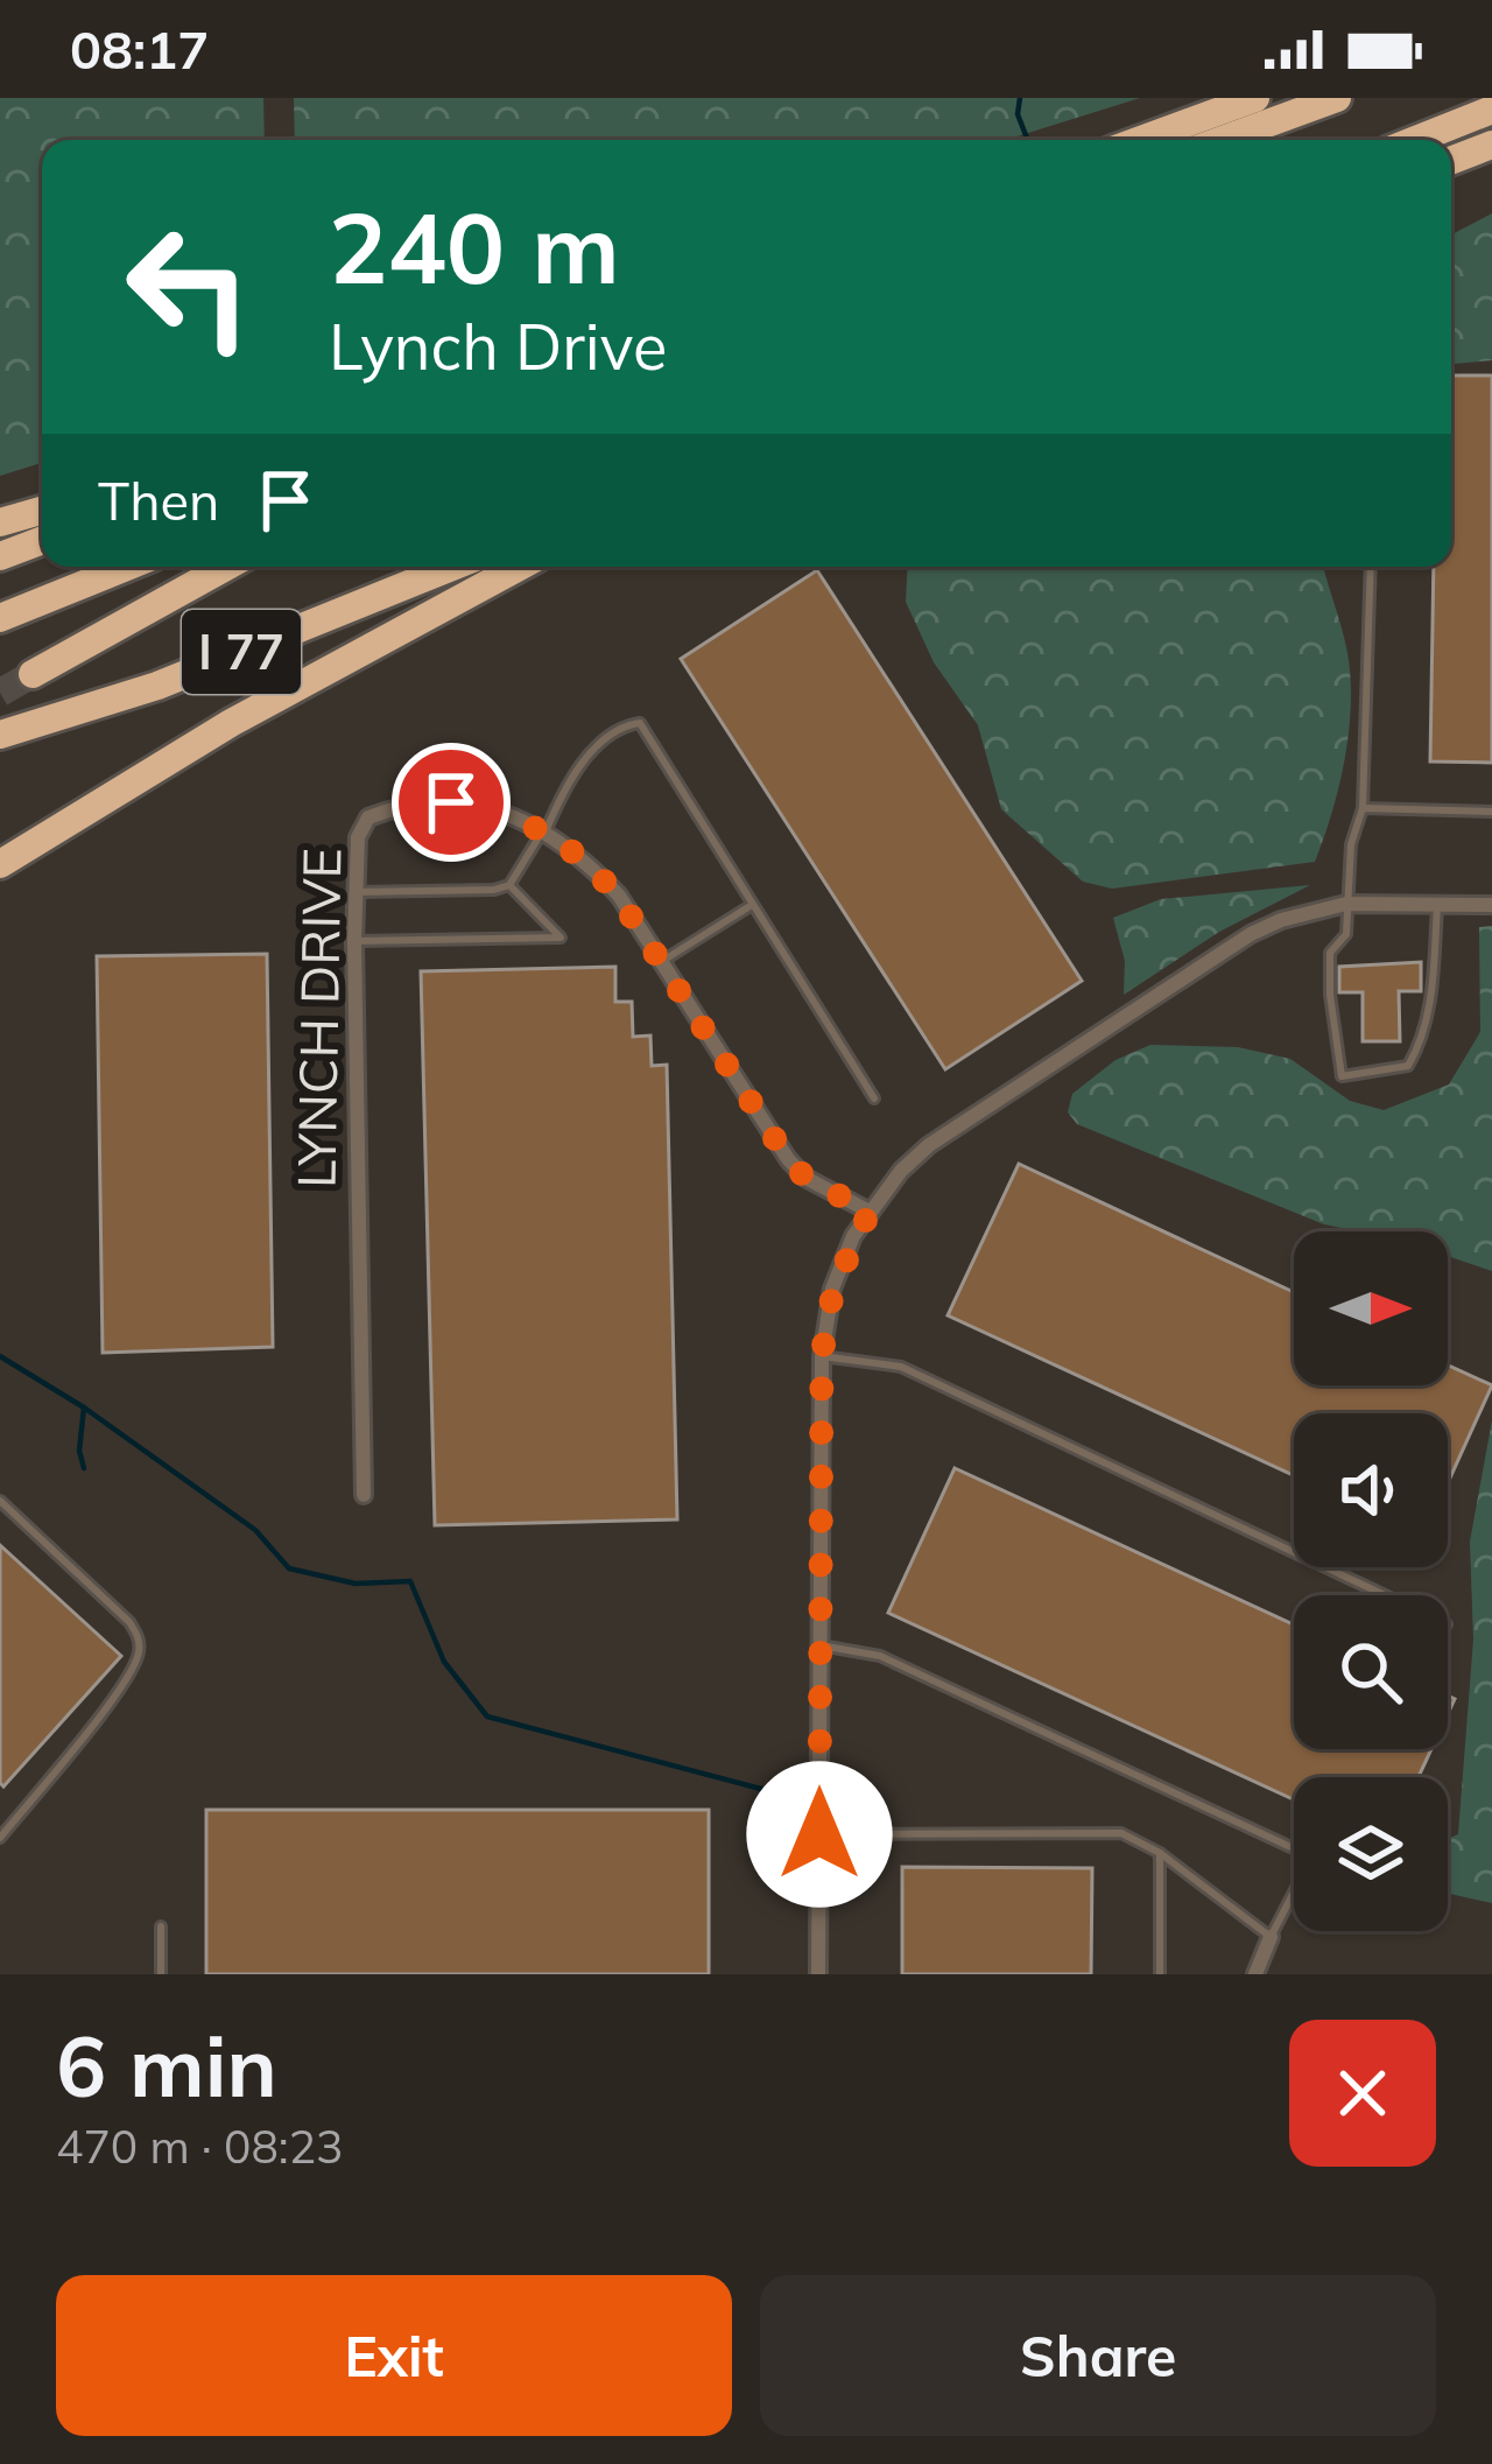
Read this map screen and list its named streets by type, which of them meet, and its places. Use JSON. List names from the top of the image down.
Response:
{
  "streets": {
    "highway": ["I 77"],
    "street": ["LYNCH DRIVE"]
  },
  "north": "right",
  "page": {
    "status": "08:17",
    "turn": ["240 m", "Lynch Drive"],
    "then": "Then",
    "heading": ["6 min", "470 m · 08:23"],
    "buttons": ["Exit", "Share"]
  }
}
